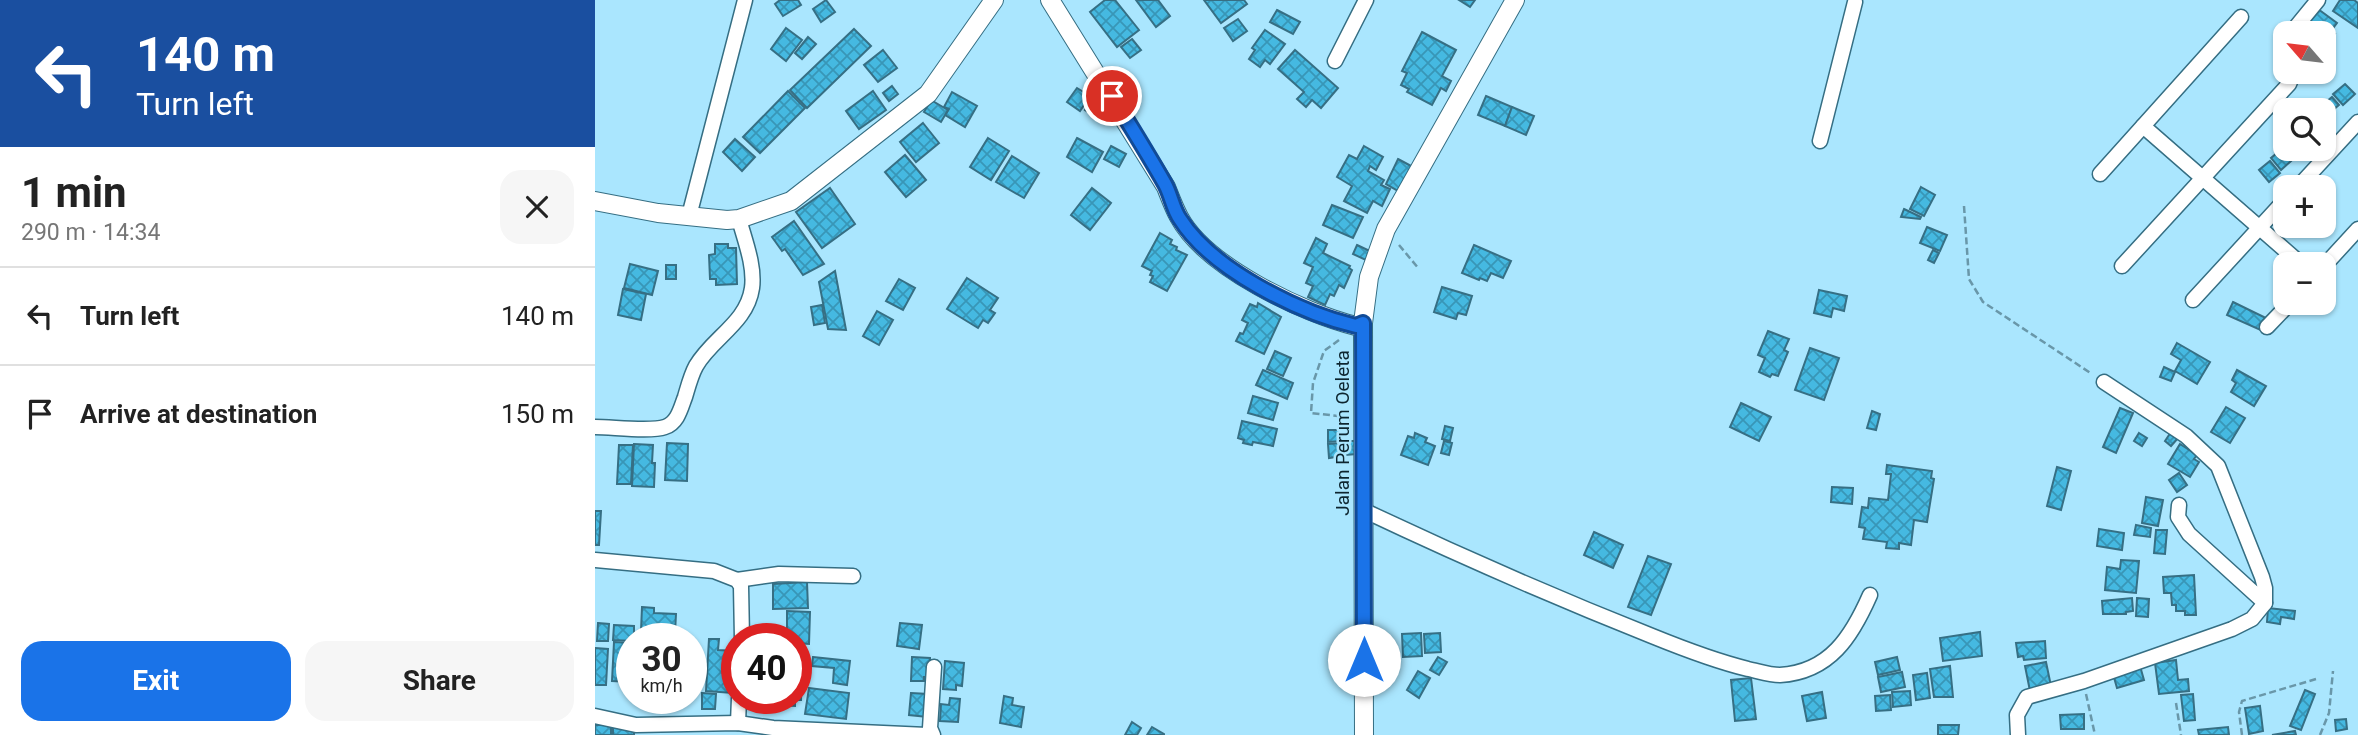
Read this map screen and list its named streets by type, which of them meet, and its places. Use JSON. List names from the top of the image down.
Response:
{
  "streets": {
    "street": ["Jalan Perum Oeleta"]
  },
  "north": "top left",
  "page": {
    "turn": ["140 m", "Turn left"],
    "map_buttons": ["+", "−"],
    "heading": ["1 min", "290 m · 14:34"],
    "list": [
      {
        "name": "Turn left",
        "value": "140 m"
      },
      {
        "name": "Arrive at destination",
        "value": "150 m"
      }
    ],
    "speed": "30 km/h",
    "limit": "40",
    "buttons": ["Exit", "Share"]
  }
}
